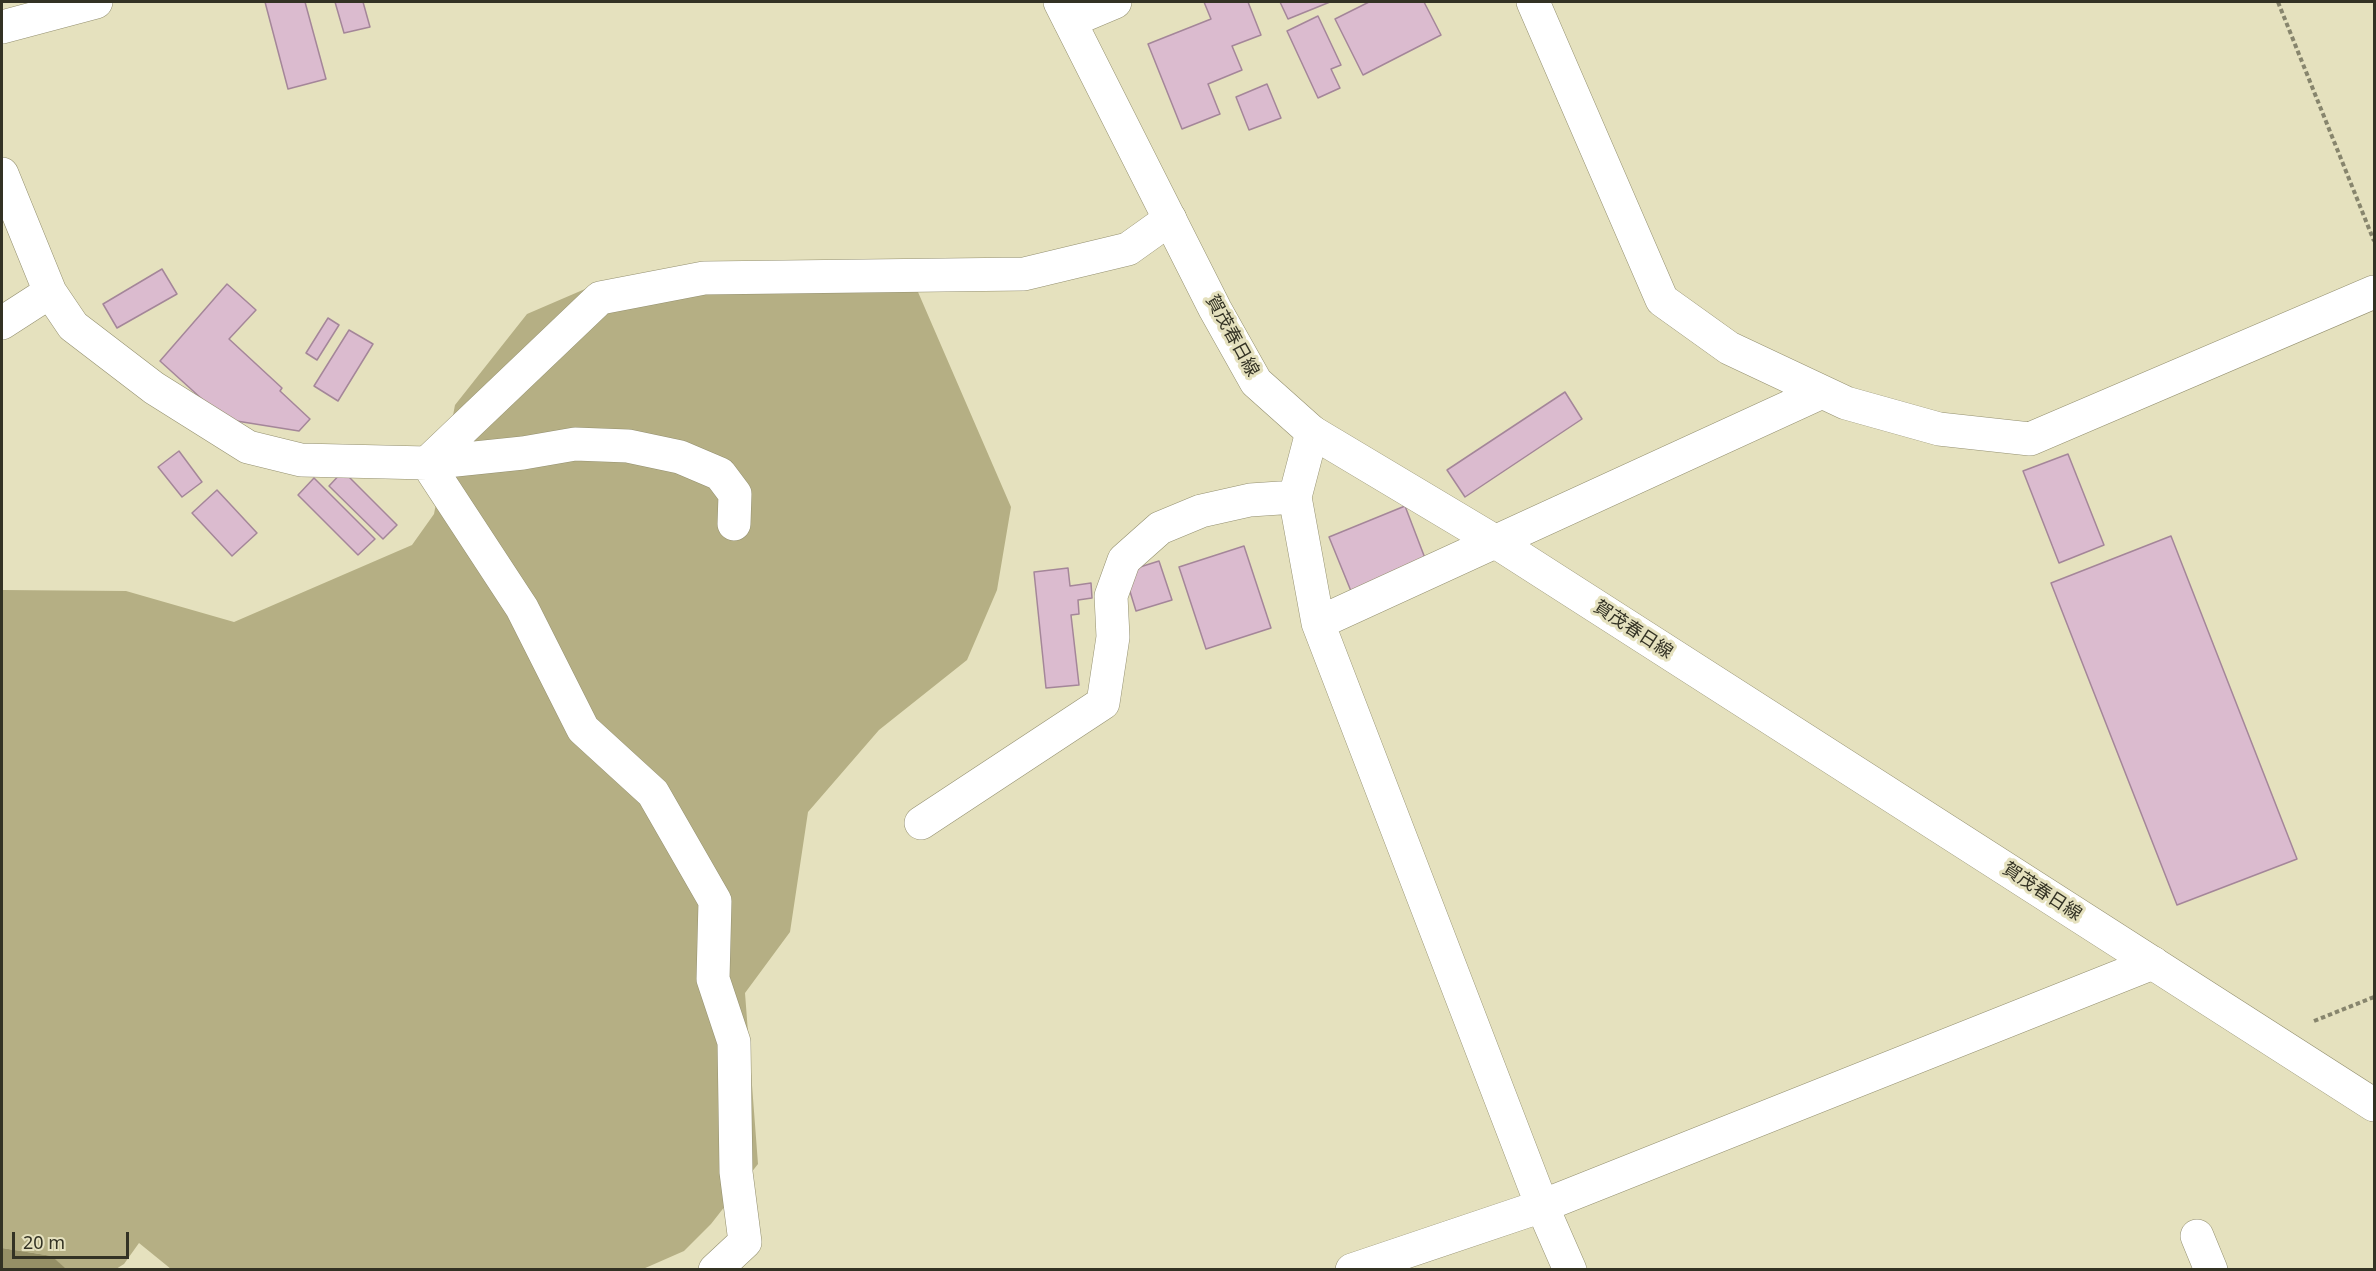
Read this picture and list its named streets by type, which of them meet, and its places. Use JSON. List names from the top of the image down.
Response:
{
  "streets": {
    "street": ["賀茂春日線"]
  },
  "scale_bar": "20 m"
}
